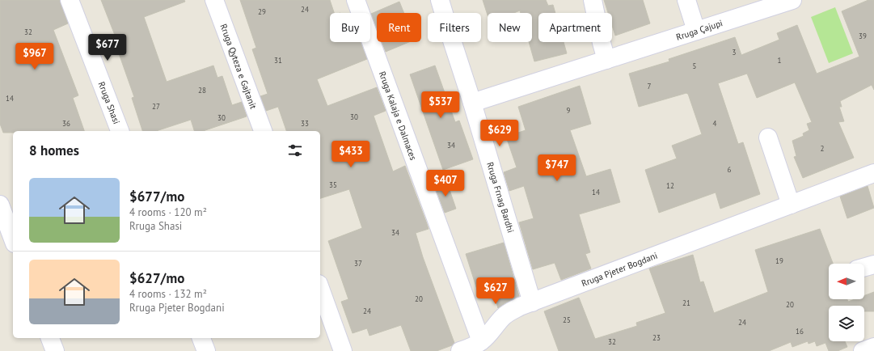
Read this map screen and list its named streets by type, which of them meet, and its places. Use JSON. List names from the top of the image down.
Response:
{
  "streets": {
    "street": [
      "Rruga Çajupi",
      "Rruga Qyteza e Gajtanit",
      "Rruga Shasi",
      "Rruga Kalaja e Dalmaces",
      "Rruga Frnag Bardhi",
      "Rruga Pjeter Bogdani"
    ]
  },
  "crossings": [
    ["Rruga Çajupi", "Rruga Frnag Bardhi"],
    ["Rruga Kalaja e Dalmaces", "Rruga Pjeter Bogdani"],
    ["Rruga Frnag Bardhi", "Rruga Pjeter Bogdani"]
  ],
  "house_numbers": [
    "24",
    "29",
    "32",
    "39",
    "3",
    "31",
    "1",
    "5",
    "7",
    "28",
    "14",
    "27",
    "9",
    "30",
    "30",
    "36",
    "33",
    "4",
    "34",
    "2",
    "6",
    "35",
    "12",
    "14",
    "34",
    "19",
    "37",
    "20",
    "21",
    "20",
    "24",
    "25",
    "24",
    "16",
    "23",
    "32"
  ],
  "north": "left",
  "page": {
    "chip": [
      "Buy",
      "Rent",
      "Filters",
      "New",
      "Apartment"
    ],
    "price": [
      "$677",
      "$967",
      "$537",
      "$629",
      "$433",
      "$747",
      "$407",
      "$627"
    ],
    "heading": "8 homes",
    "list": [
      {
        "name": "$677/mo",
        "note": "4 rooms · 120 m² · Rruga Shasi"
      },
      {
        "name": "$627/mo",
        "note": "4 rooms · 132 m² · Rruga Pjeter Bogdani"
      }
    ]
  }
}
